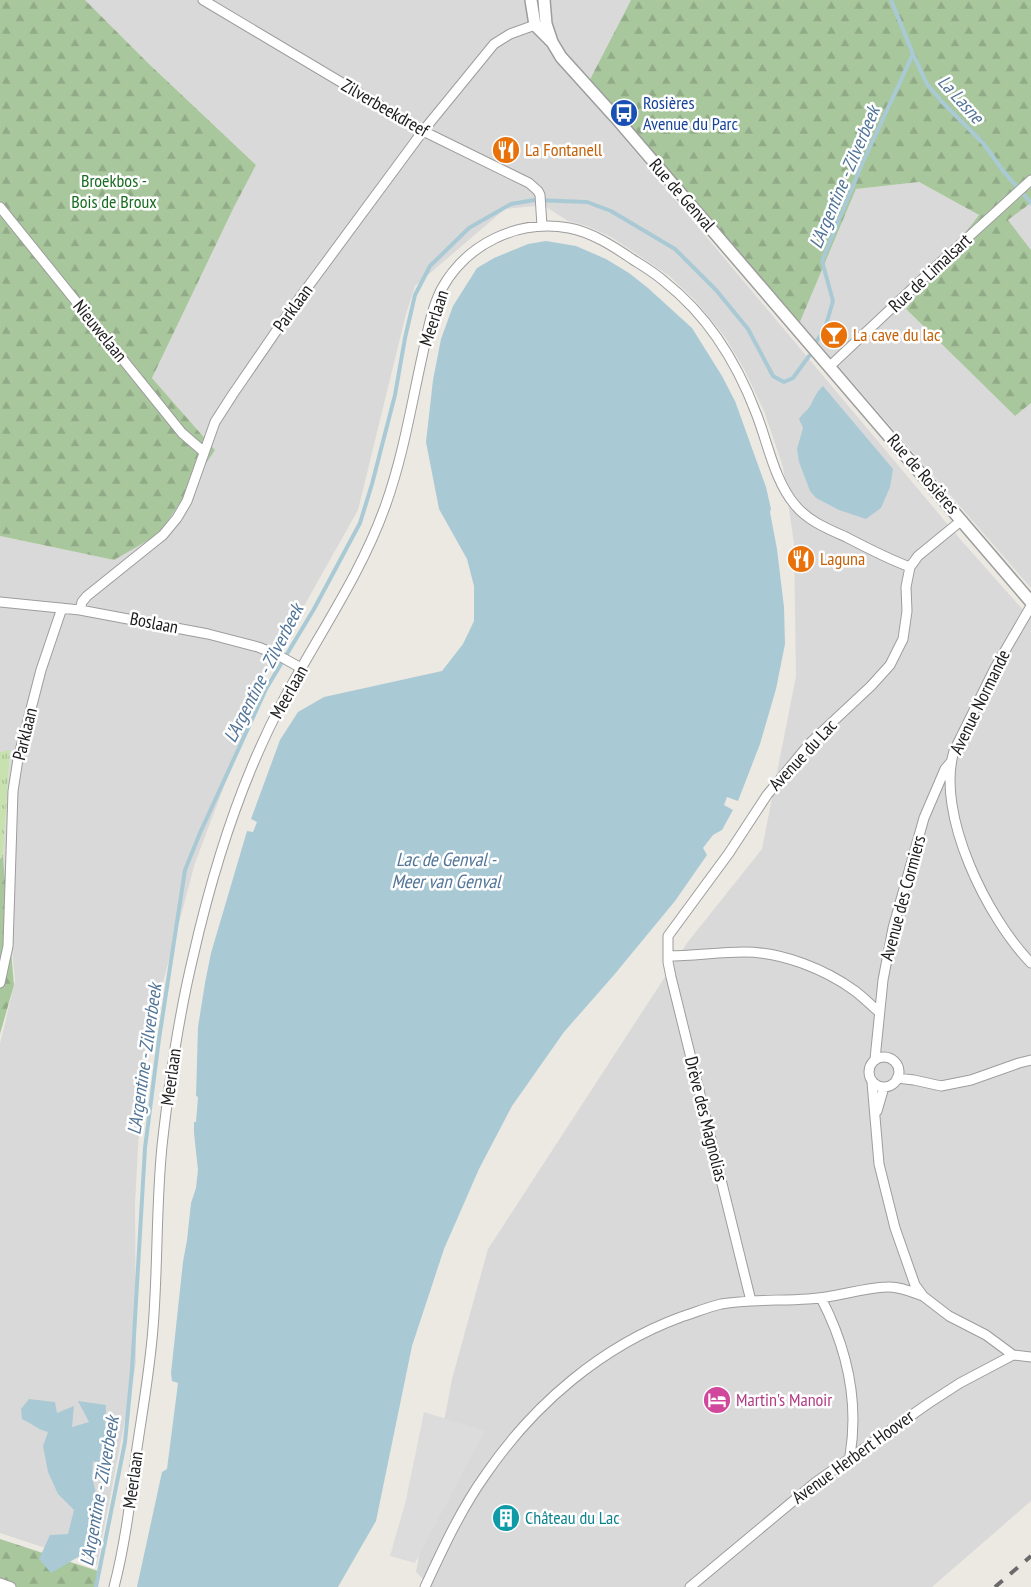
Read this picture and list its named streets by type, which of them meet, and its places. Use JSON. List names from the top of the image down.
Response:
{
  "streets": {
    "street": [
      "Zilverbeekdreef",
      "Rue de Genval",
      "Rue de Limalsart",
      "Parklaan",
      "Meerlaan",
      "Nieuwelaan",
      "Rue de Rosières",
      "Boslaan",
      "Avenue Normande",
      "Avenue du Lac",
      "Avenue des Cormiers",
      "Drève des Magnolias",
      "Avenue Herbert Hoover"
    ]
  },
  "crossings": [
    ["Zilverbeekdreef", "Parklaan"],
    ["Zilverbeekdreef", "Meerlaan"],
    ["Rue de Genval", "Parklaan"],
    ["Rue de Genval", "Rue de Rosières"],
    ["Rue de Limalsart", "Rue de Rosières"],
    ["Parklaan", "Nieuwelaan"],
    ["Parklaan", "Boslaan"],
    ["Meerlaan", "Boslaan"],
    ["Meerlaan", "Avenue du Lac"],
    ["Avenue Normande", "Avenue des Cormiers"],
    ["Avenue du Lac", "Drève des Magnolias"],
    ["Avenue des Cormiers", "Avenue Herbert Hoover"]
  ],
  "water": ["La Lasne", "L'Argentine - Zilverbeek", "Lac de Genval - Meer van Genval"],
  "parks": ["Broekbos - Bois de Broux"],
  "places": {
    "bus stop": ["Rosières Avenue du Parc"],
    "restaurant": ["La Fontanell", "Laguna"],
    "bar": ["La cave du lac"],
    "hotel": ["Martin's Manoir"],
    "building": ["Château du Lac"]
  }
}
